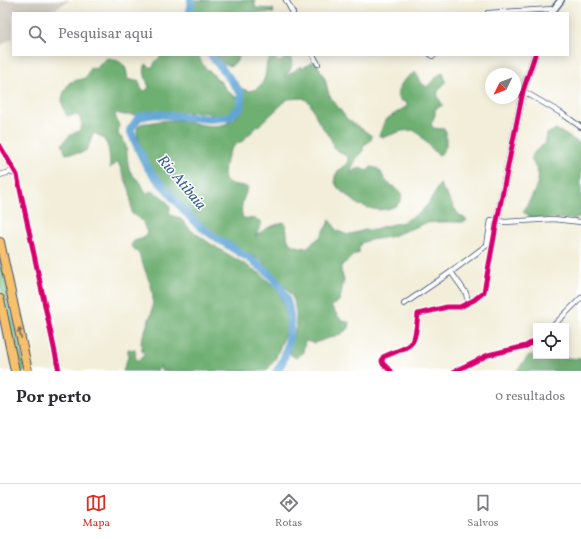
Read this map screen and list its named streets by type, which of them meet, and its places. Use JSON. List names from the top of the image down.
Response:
{
  "water": ["Rio Atibaia"],
  "north": "bottom left",
  "page": {
    "search": "Pesquisar aqui",
    "heading": ["Por perto", "0 resultados"],
    "nav": ["Mapa", "Rotas", "Salvos"]
  }
}
